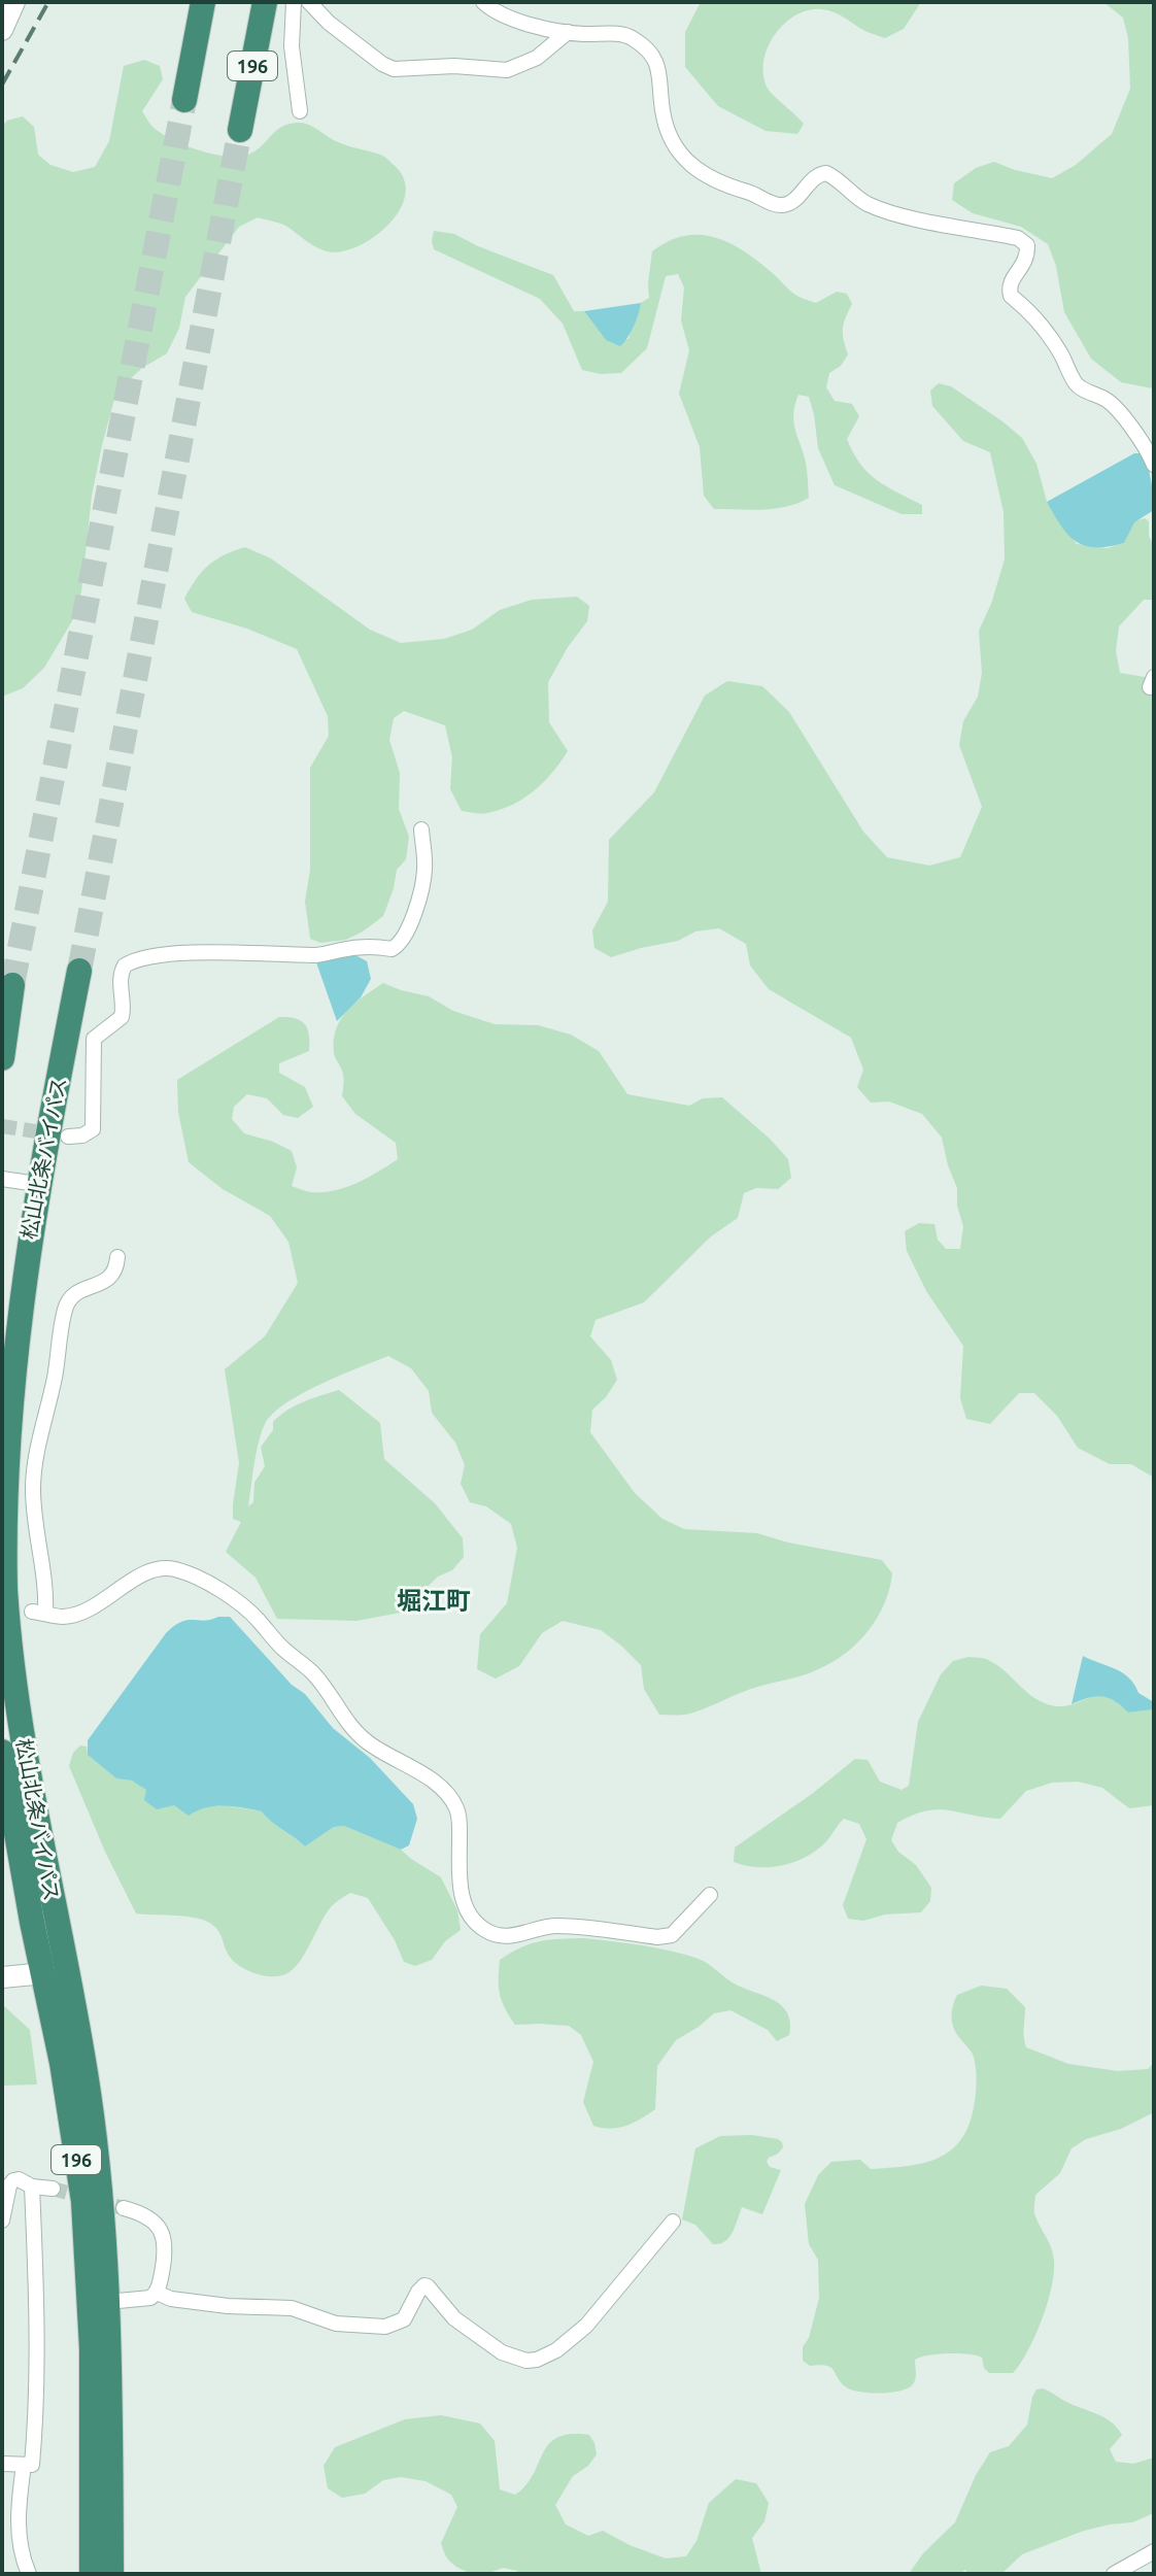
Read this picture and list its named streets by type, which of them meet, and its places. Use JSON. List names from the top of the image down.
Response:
{
  "streets": {
    "highway": ["196", "松山北条バイパス"]
  },
  "districts": ["堀江町"]
}
